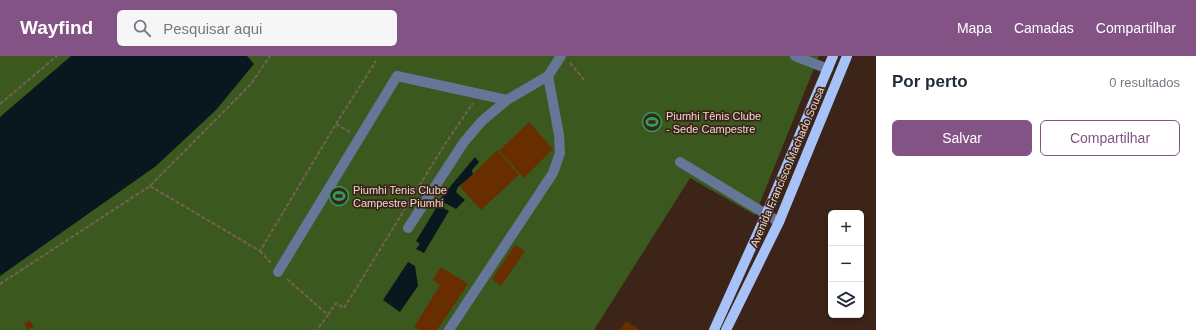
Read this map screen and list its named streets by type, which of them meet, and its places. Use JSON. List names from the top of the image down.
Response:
{
  "streets": {
    "main road": ["Avenida Francisco Machado Sousa"]
  },
  "places": {
    "sports": ["Piumhi Tênis Clube - Sede Campestre", "Piumhi Tenis Clube Campestre Piumhi"]
  },
  "page": {
    "header": "Wayfind",
    "search": "Pesquisar aqui",
    "nav": ["Mapa", "Camadas", "Compartilhar"],
    "heading": ["Por perto", "0 resultados"],
    "buttons": ["Salvar", "Compartilhar"],
    "map_buttons": ["+", "−"]
  }
}
